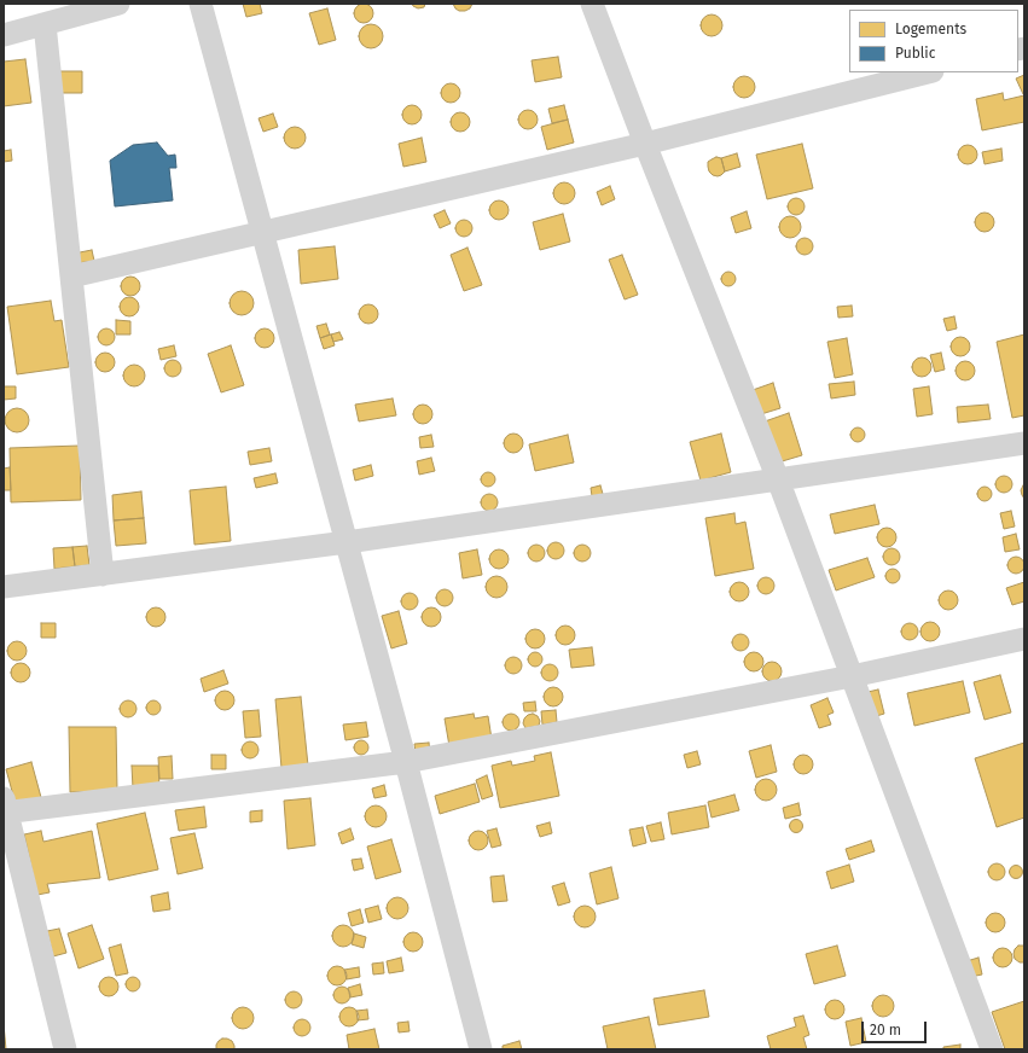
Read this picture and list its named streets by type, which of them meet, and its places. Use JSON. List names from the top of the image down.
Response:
{
  "legend": ["Logements", "Public"],
  "scale_bar": "20 m"
}
